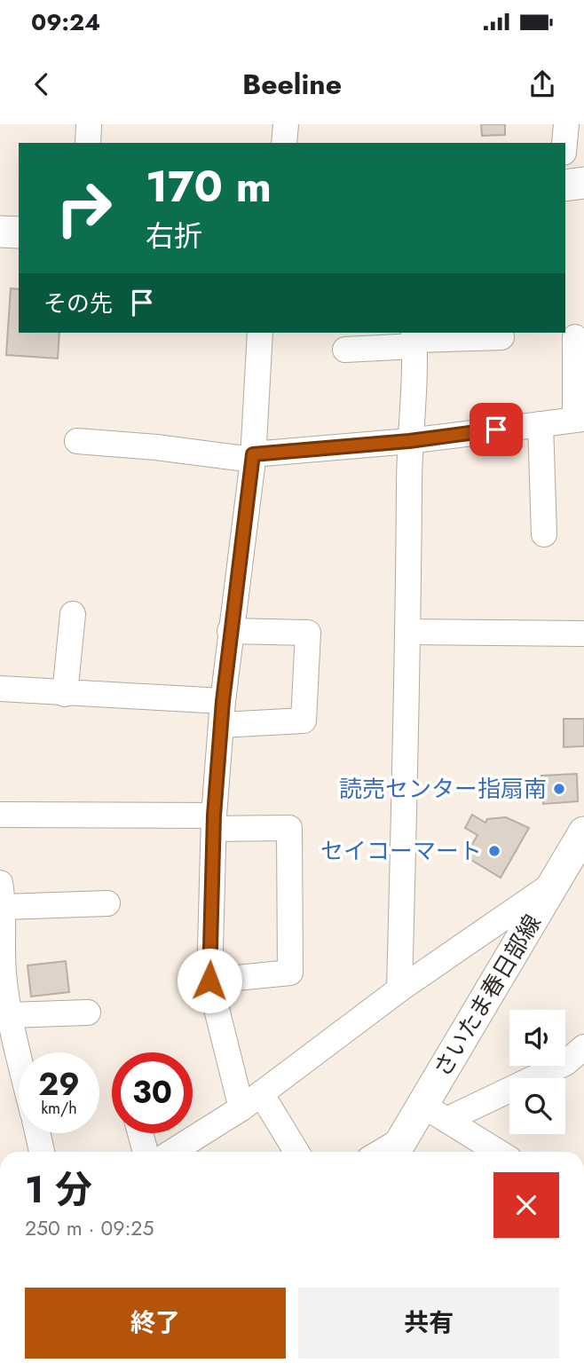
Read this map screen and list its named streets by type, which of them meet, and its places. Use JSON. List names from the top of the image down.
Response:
{
  "streets": {
    "main road": ["さいたま春日部線"]
  },
  "places": ["読売センター指扇南", "セイコーマート"],
  "page": {
    "status": "09:24",
    "header": "Beeline",
    "turn": ["170 m", "右折"],
    "then": "その先",
    "speed": "29 km/h",
    "limit": "30",
    "heading": ["1 分", "250 m · 09:25"],
    "buttons": ["終了", "共有"]
  }
}
